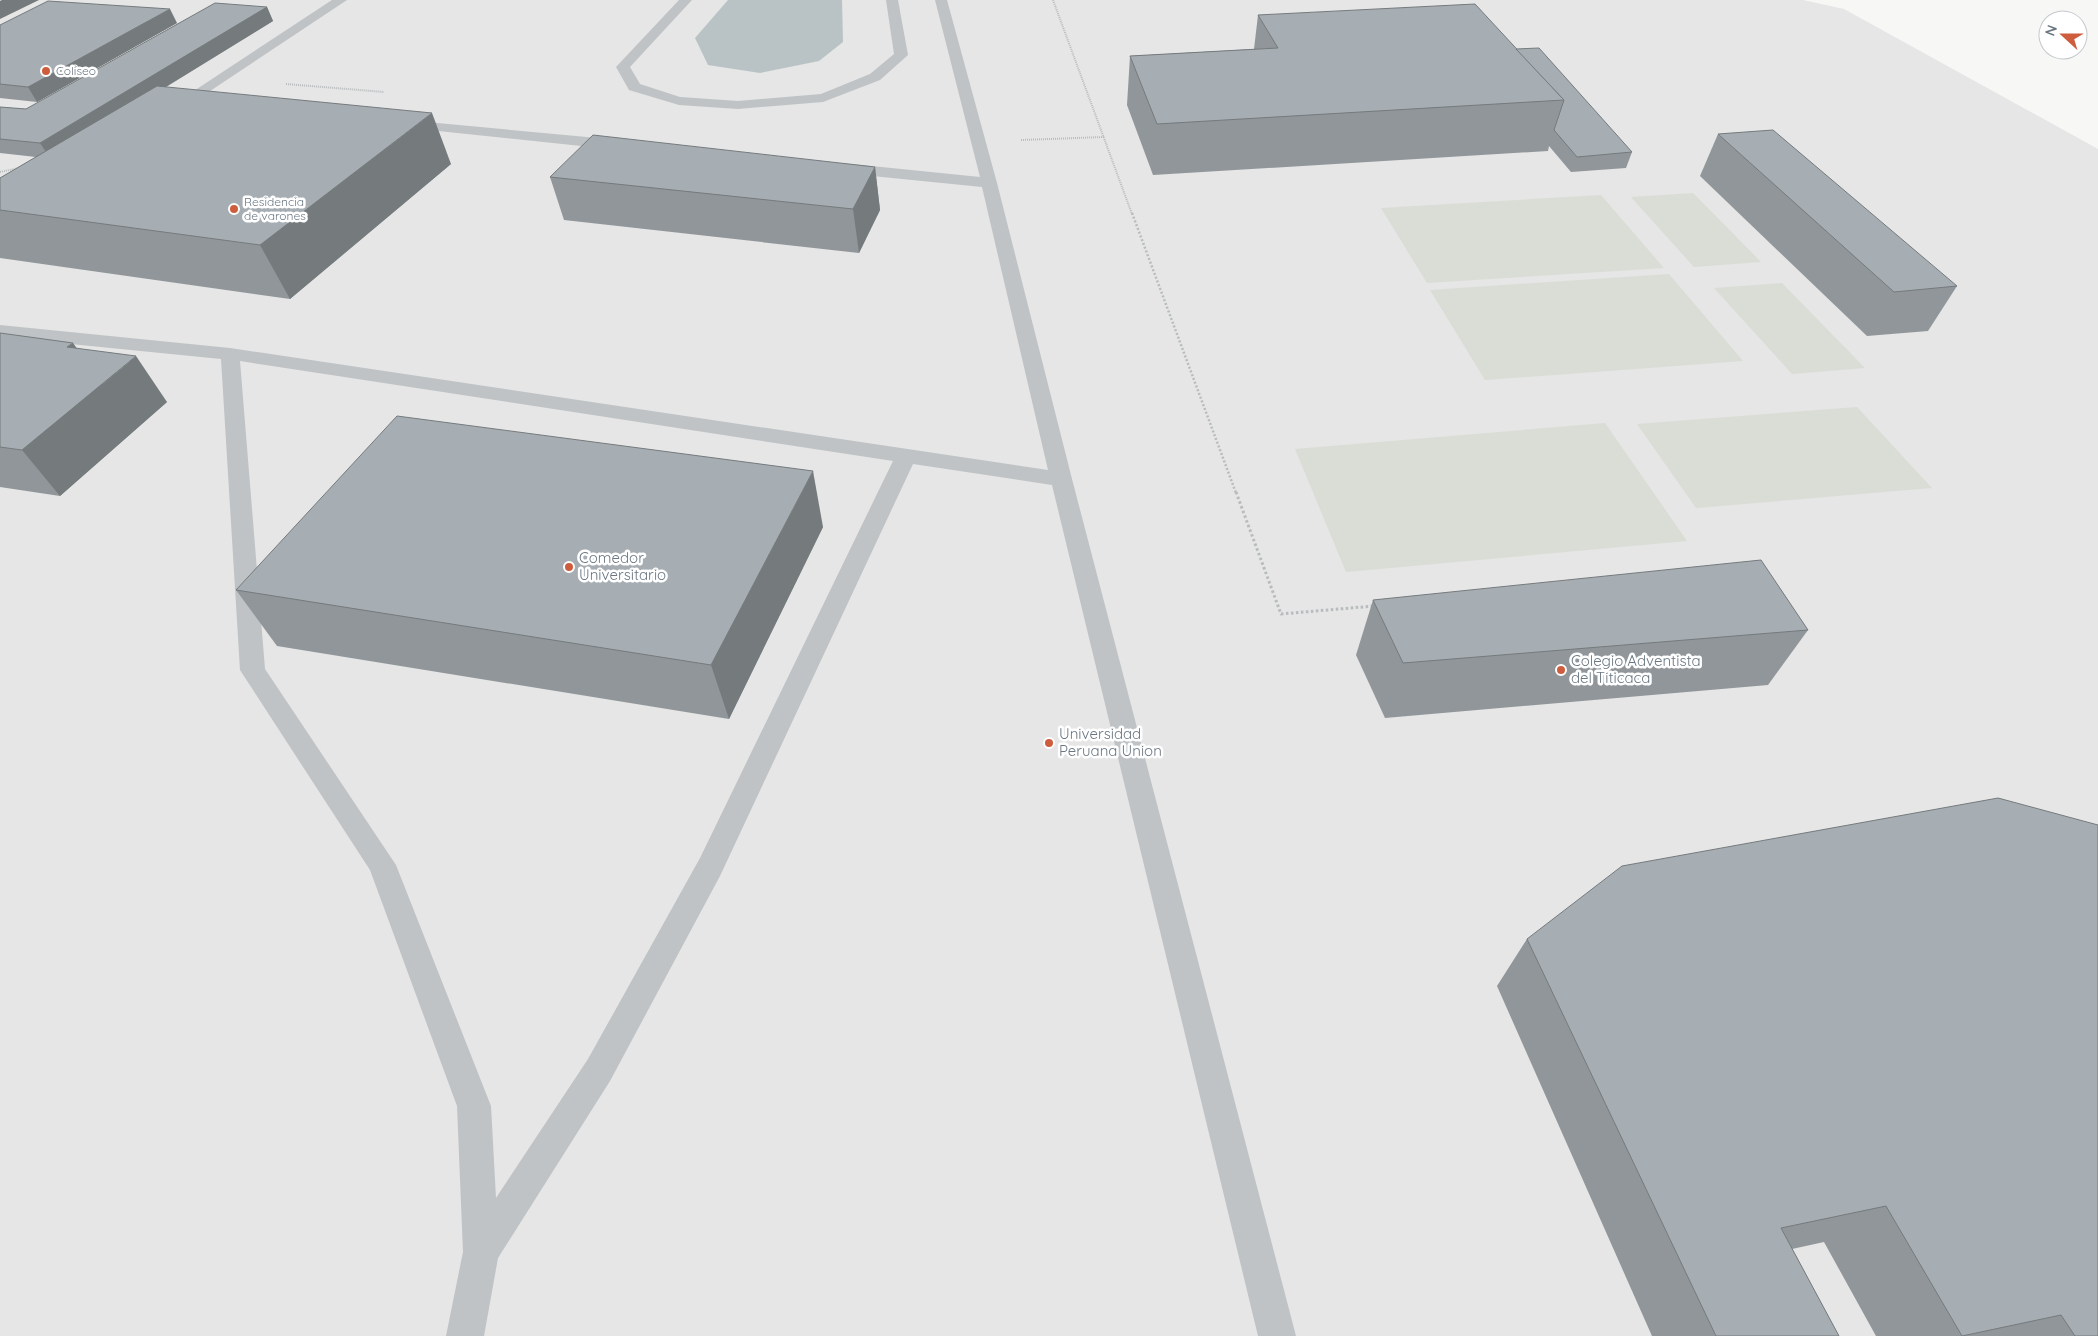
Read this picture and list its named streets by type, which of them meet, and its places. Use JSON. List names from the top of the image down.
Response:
{
  "places": [
    "Coliseo",
    "Residencia de varones",
    "Comedor Universitario",
    "Colegio Adventista del Titicaca",
    "Universidad Peruana Union"
  ],
  "north": "left"
}
